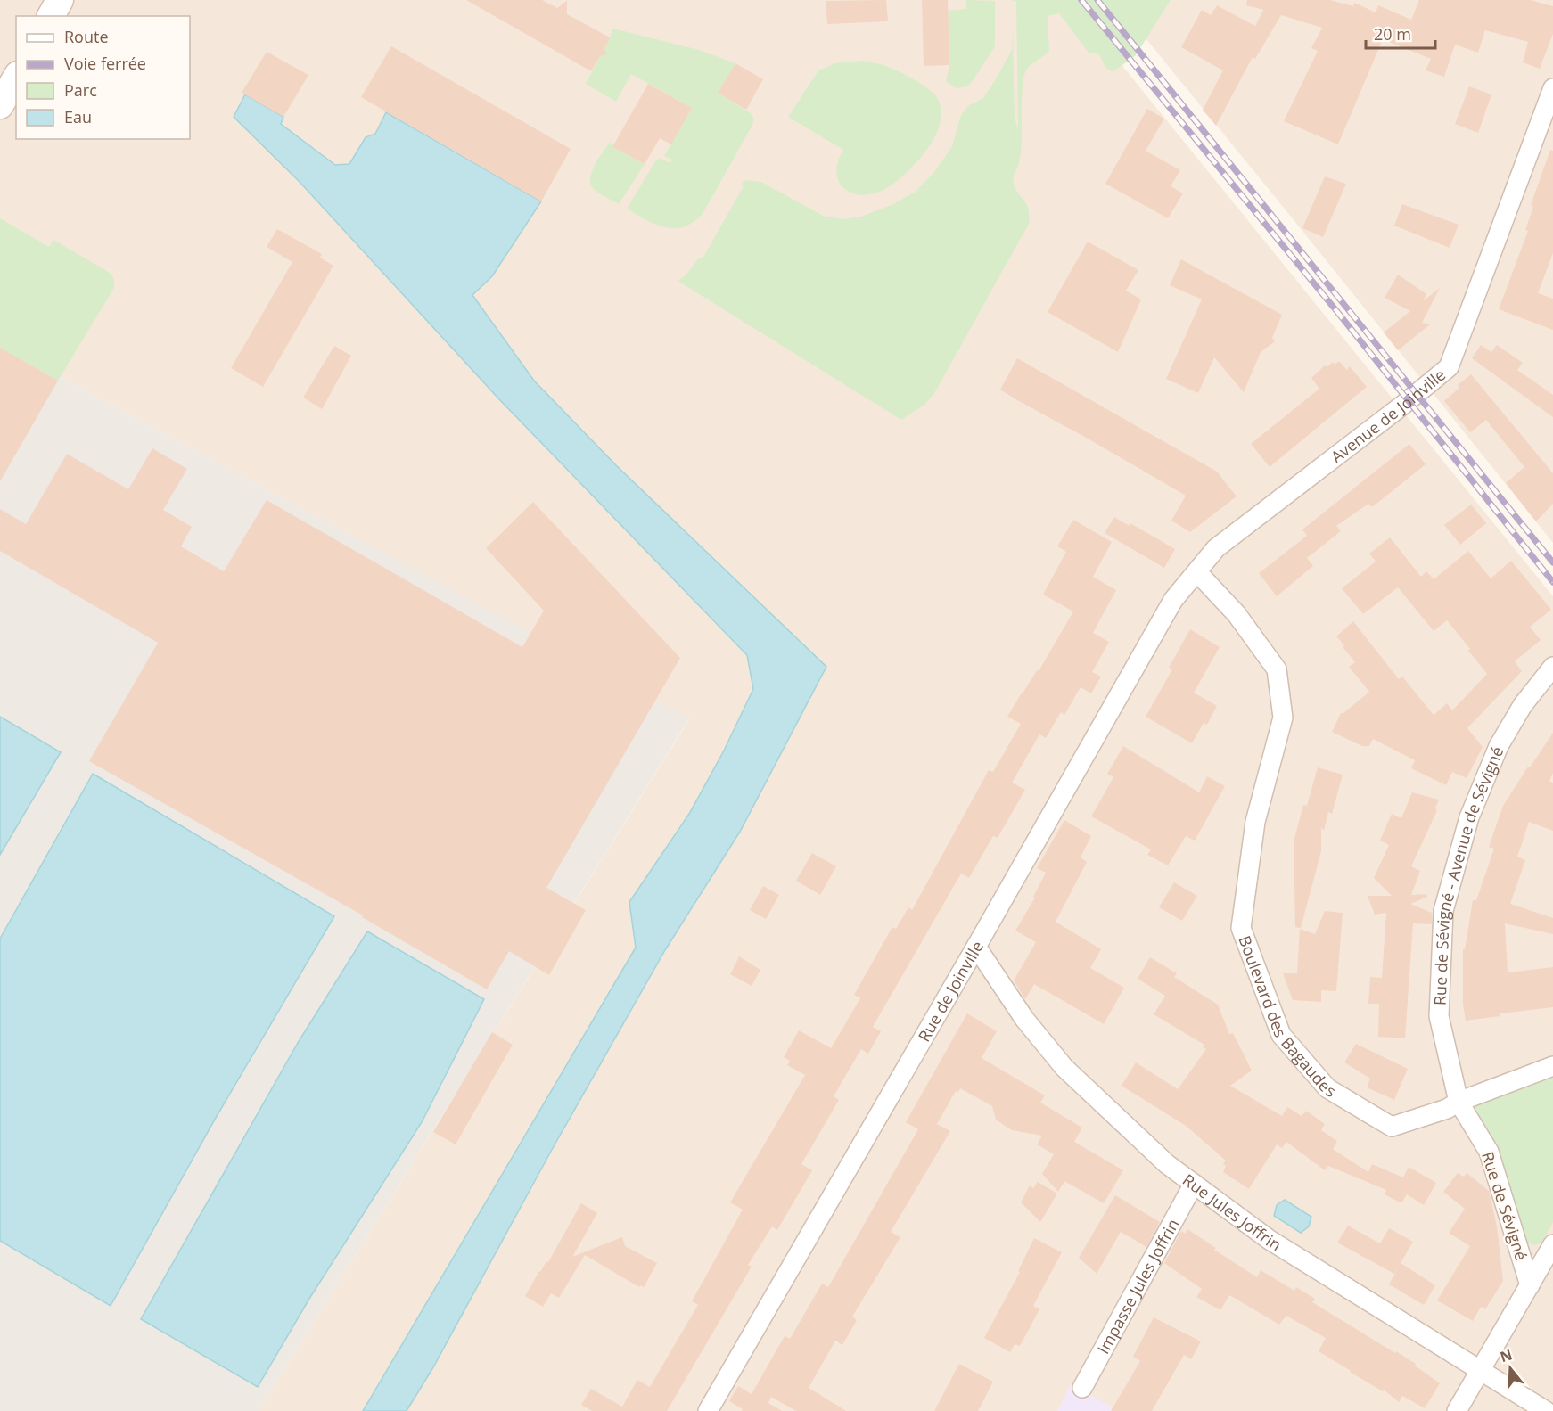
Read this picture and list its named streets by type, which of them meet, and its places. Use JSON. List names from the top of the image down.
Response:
{
  "streets": {
    "street": [
      "Avenue de Joinville",
      "Rue de Sévigné - Avenue de Sévigné",
      "Rue de Joinville",
      "Boulevard des Bagaudes",
      "Rue de Sévigné",
      "Rue Jules Joffrin",
      "Impasse Jules Joffrin"
    ]
  },
  "crossings": [
    ["Avenue de Joinville", "Rue de Joinville"],
    ["Avenue de Joinville", "Boulevard des Bagaudes"],
    ["Rue de Sévigné - Avenue de Sévigné", "Boulevard des Bagaudes"],
    ["Rue de Sévigné - Avenue de Sévigné", "Rue de Sévigné"],
    ["Rue de Joinville", "Boulevard des Bagaudes"],
    ["Rue de Joinville", "Rue Jules Joffrin"],
    ["Boulevard des Bagaudes", "Rue de Sévigné"],
    ["Rue Jules Joffrin", "Impasse Jules Joffrin"]
  ],
  "legend": [
    "Route",
    "Voie ferrée",
    "Parc",
    "Eau"
  ],
  "scale_bar": "20 m",
  "north": "top"
}
